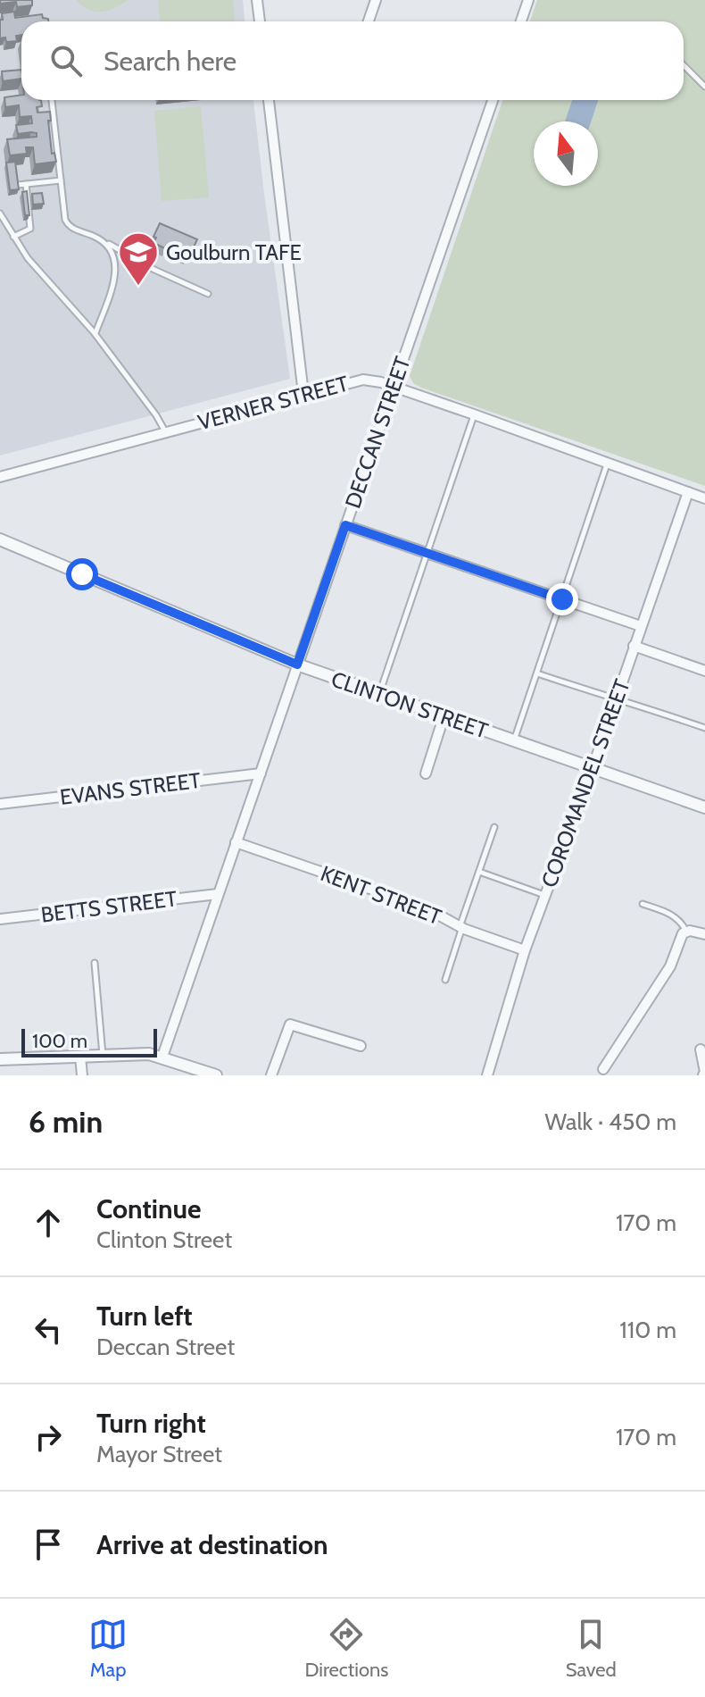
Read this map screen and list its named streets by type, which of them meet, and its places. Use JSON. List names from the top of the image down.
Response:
{
  "streets": {
    "street": [
      "VERNER STREET",
      "DECCAN STREET",
      "CLINTON STREET",
      "COROMANDEL STREET",
      "EVANS STREET",
      "KENT STREET",
      "BETTS STREET"
    ]
  },
  "crossings": [
    ["VERNER STREET", "DECCAN STREET"],
    ["VERNER STREET", "COROMANDEL STREET"],
    ["DECCAN STREET", "CLINTON STREET"],
    ["DECCAN STREET", "EVANS STREET"],
    ["DECCAN STREET", "KENT STREET"],
    ["DECCAN STREET", "BETTS STREET"],
    ["CLINTON STREET", "COROMANDEL STREET"],
    ["COROMANDEL STREET", "KENT STREET"]
  ],
  "places": {
    "school or university": ["Goulburn TAFE"]
  },
  "scale_bar": "100 m",
  "north": "top",
  "page": {
    "search": "Search here",
    "scale": "100 m",
    "heading": ["6 min", "Walk · 450 m"],
    "list": [
      ["Continue", "Clinton Street", "170 m"],
      ["Turn left", "Deccan Street", "110 m"],
      ["Turn right", "Mayor Street", "170 m"],
      "Arrive at destination"
    ],
    "nav": ["Map", "Directions", "Saved"]
  }
}
